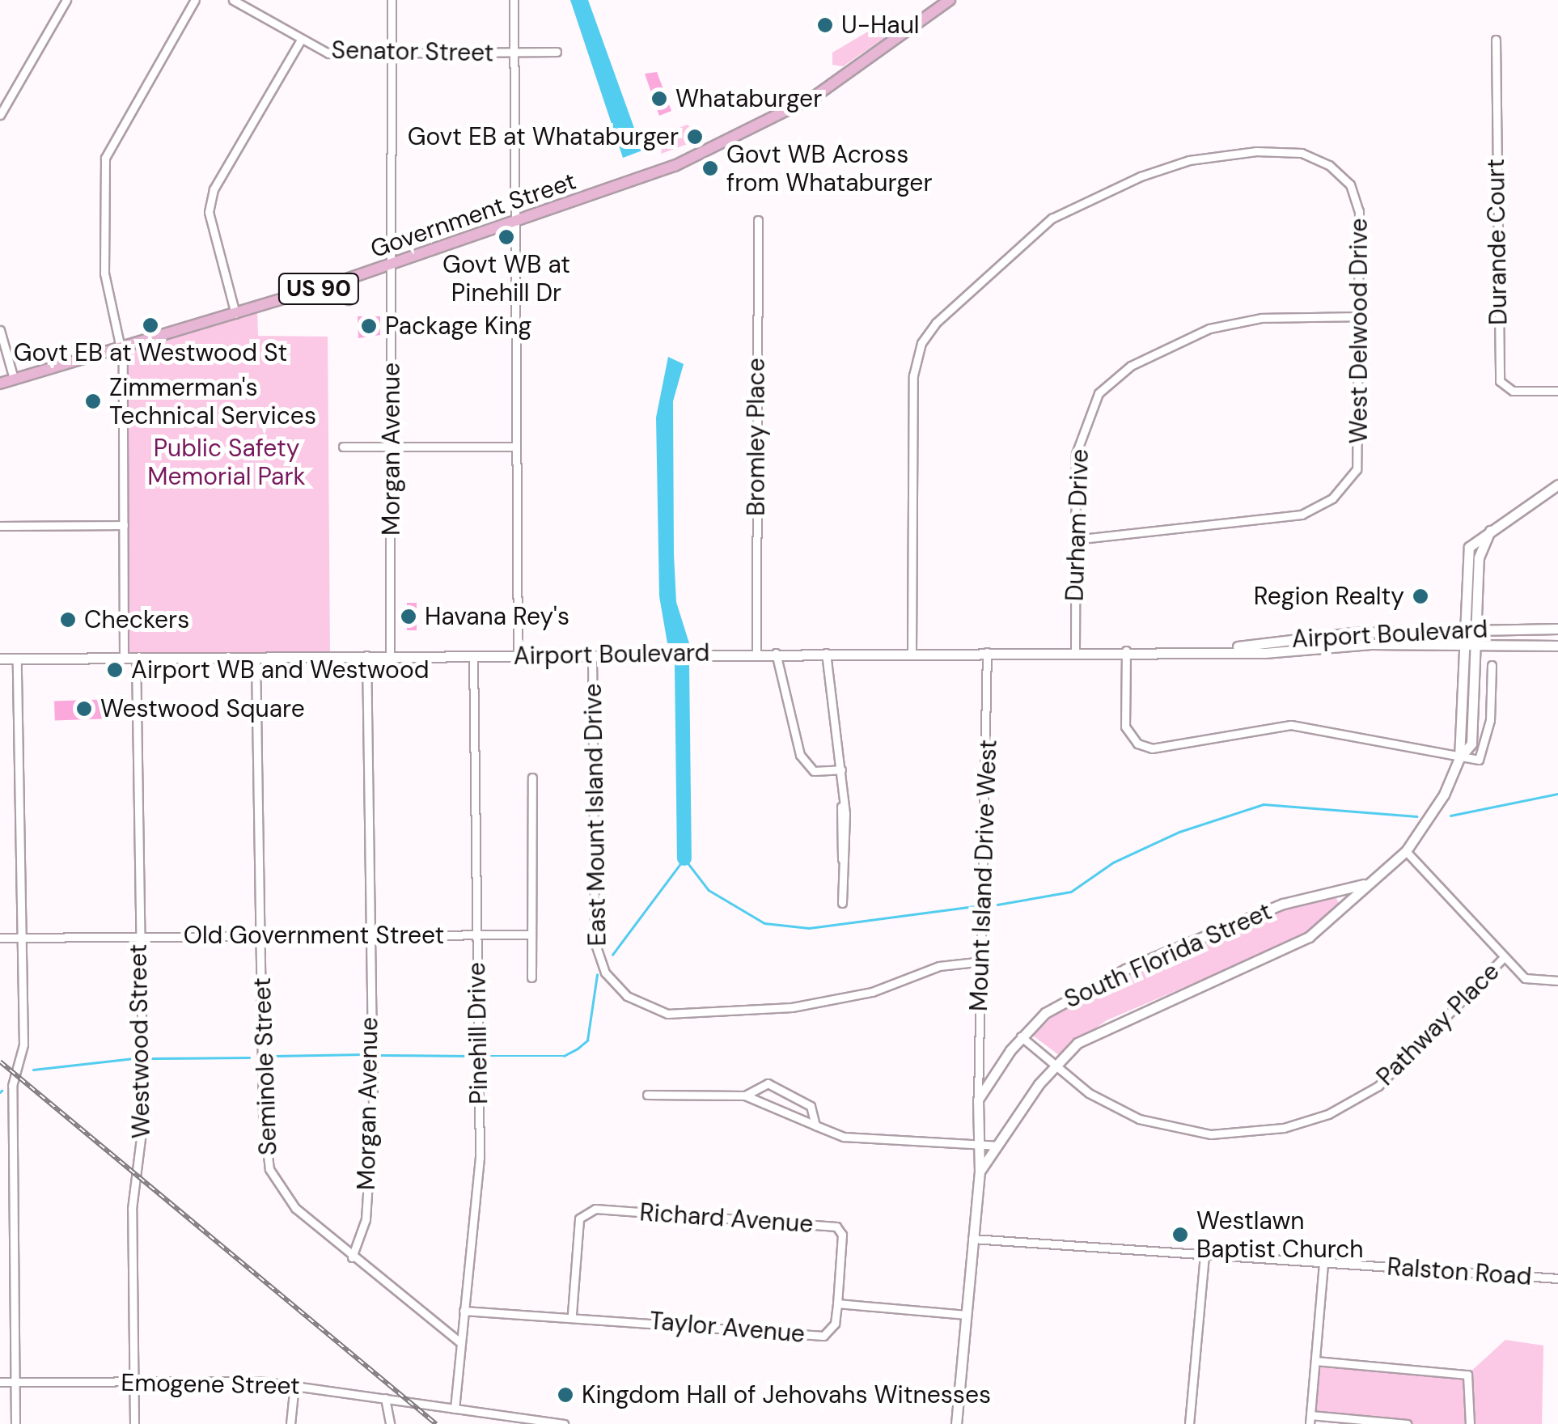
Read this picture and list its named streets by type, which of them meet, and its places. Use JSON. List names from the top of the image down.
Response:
{
  "streets": {
    "main road": [
      "Government Street",
      "US 90",
      "Airport Boulevard",
      "South Florida Street"
    ],
    "street": [
      "Senator Street",
      "Durande Court",
      "West Delwood Drive",
      "Bromley Place",
      "Morgan Avenue",
      "Durham Drive",
      "East Mount Island Drive",
      "Mount Island Drive West",
      "Old Government Street",
      "Pathway Place",
      "Pinehill Drive",
      "Westwood Street",
      "Seminole Street",
      "Richard Avenue",
      "Ralston Road",
      "Taylor Avenue",
      "Emogene Street"
    ]
  },
  "crossings": [
    ["Senator Street", "Morgan Avenue"],
    ["Government Street", "Morgan Avenue"],
    ["West Delwood Drive", "Durham Drive"],
    ["West Delwood Drive", "Airport Boulevard"],
    ["Bromley Place", "Airport Boulevard"],
    ["Morgan Avenue", "Airport Boulevard"],
    ["Morgan Avenue", "Old Government Street"],
    ["Morgan Avenue", "Seminole Street"],
    ["Durham Drive", "Airport Boulevard"],
    ["Airport Boulevard", "East Mount Island Drive"],
    ["Airport Boulevard", "Mount Island Drive West"],
    ["Airport Boulevard", "South Florida Street"],
    ["Airport Boulevard", "Pinehill Drive"],
    ["Airport Boulevard", "Westwood Street"],
    ["Airport Boulevard", "Seminole Street"],
    ["East Mount Island Drive", "Mount Island Drive West"],
    ["Mount Island Drive West", "South Florida Street"],
    ["Old Government Street", "Pinehill Drive"],
    ["Old Government Street", "Westwood Street"],
    ["Old Government Street", "Seminole Street"],
    ["South Florida Street", "Pathway Place"],
    ["South Florida Street", "Ralston Road"],
    ["South Florida Street", "Taylor Avenue"],
    ["Pinehill Drive", "Taylor Avenue"],
    ["Pinehill Drive", "Emogene Street"],
    ["Westwood Street", "Emogene Street"],
    ["Richard Avenue", "Taylor Avenue"]
  ],
  "parks": ["Public Safety Memorial Park"],
  "places": [
    "U-Haul",
    "Whataburger",
    "Govt EB at Whataburger",
    "Govt WB Across from Whataburger",
    "Govt WB at Pinehill Dr",
    "Govt EB at Westwood St",
    "Package King",
    "Zimmerman's Technical Services",
    "Region Realty",
    "Havana Rey's",
    "Checkers",
    "Airport WB and Westwood",
    "Westwood Square",
    "Westlawn Baptist Church",
    "Kingdom Hall of Jehovahs Witnesses"
  ]
}
